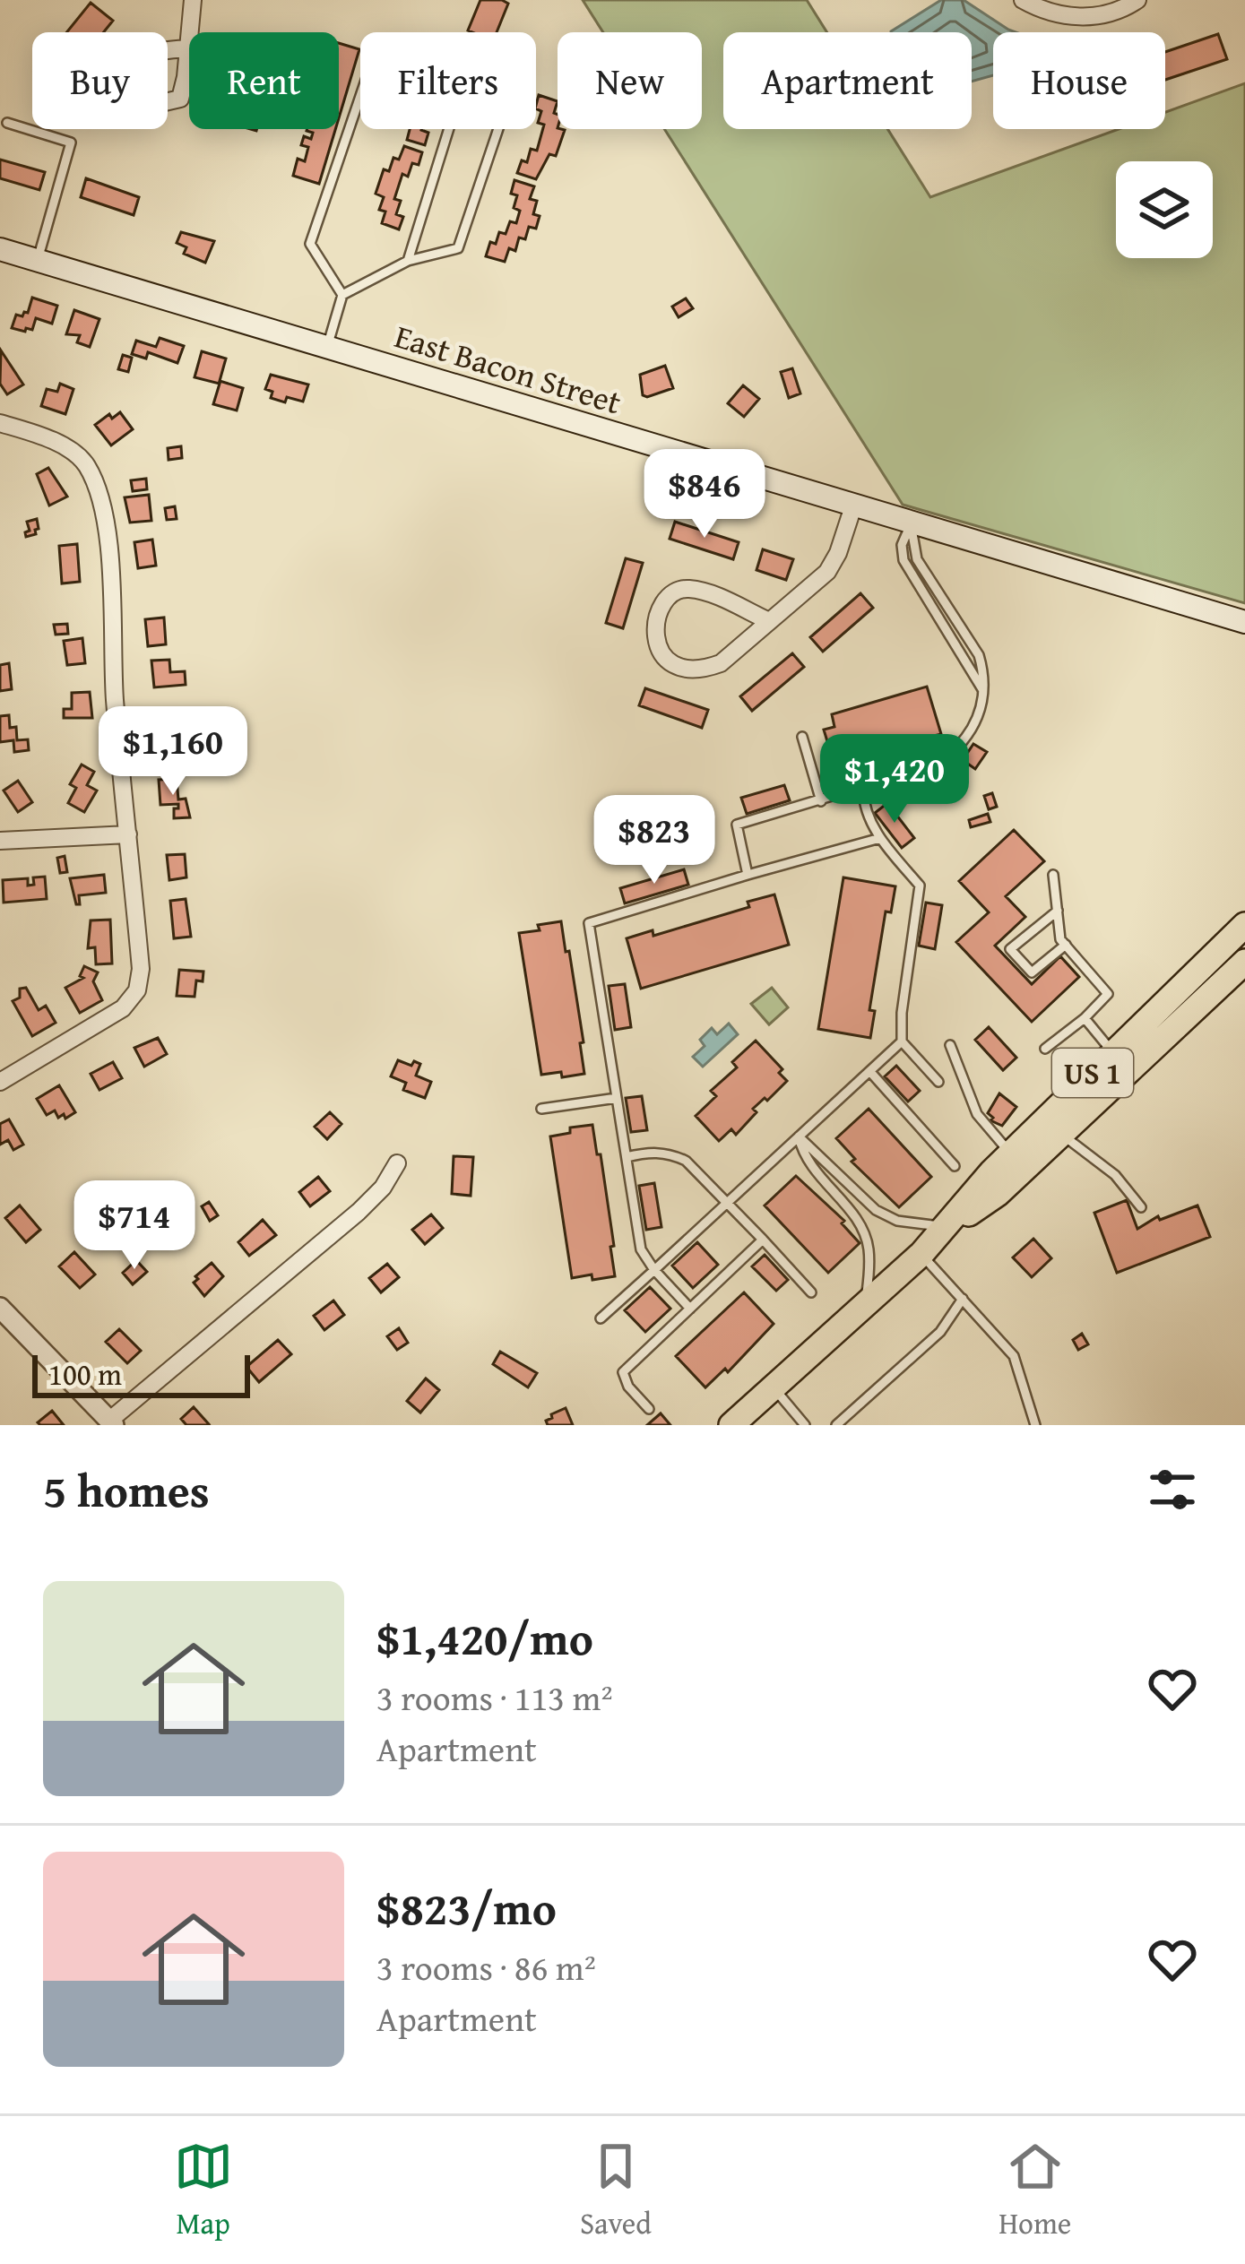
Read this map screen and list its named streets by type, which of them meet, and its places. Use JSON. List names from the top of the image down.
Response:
{
  "streets": {
    "main road": ["East Bacon Street", "US 1"]
  },
  "scale_bar": "100 m",
  "page": {
    "chip": [
      "Buy",
      "Rent",
      "Filters",
      "New",
      "Apartment",
      "House"
    ],
    "price": [
      "$846",
      "$1,160",
      "$1,420",
      "$823",
      "$714"
    ],
    "scale": "100 m",
    "heading": "5 homes",
    "list": [
      {
        "name": "$1,420/mo",
        "note": "3 rooms · 113 m² · Apartment"
      },
      {
        "name": "$823/mo",
        "note": "3 rooms · 86 m² · Apartment"
      }
    ],
    "tabs": ["Map", "Saved", "Home"]
  }
}
